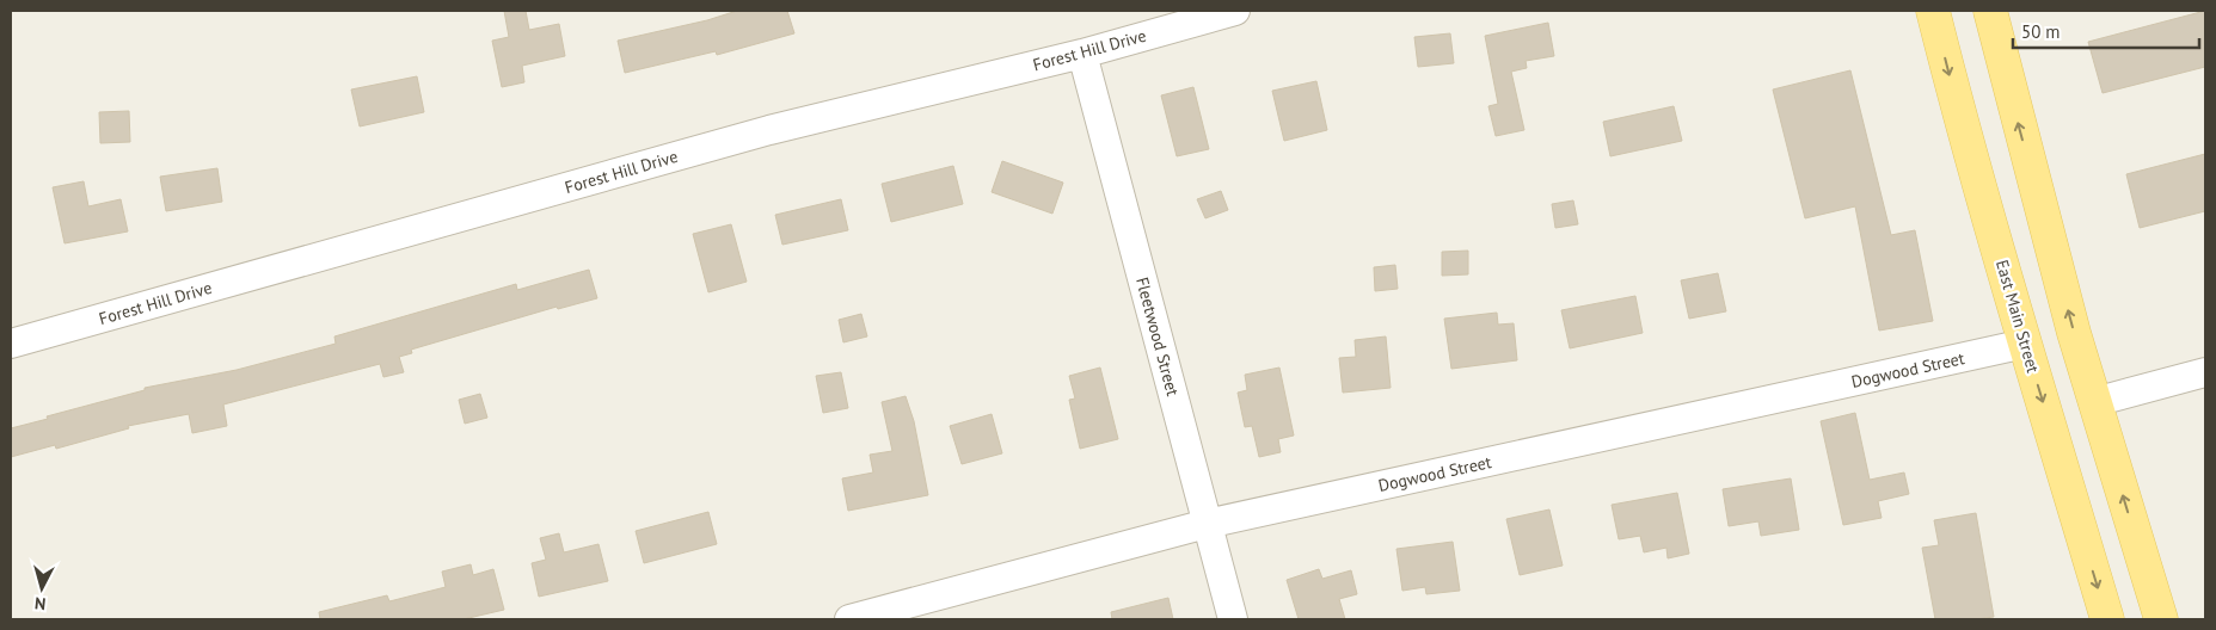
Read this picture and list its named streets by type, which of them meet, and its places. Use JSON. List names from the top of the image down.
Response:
{
  "streets": {
    "main road": ["East Main Street"],
    "street": ["Forest Hill Drive", "Fleetwood Street", "Dogwood Street"]
  },
  "crossings": [
    ["Forest Hill Drive", "Fleetwood Street"],
    ["East Main Street", "Dogwood Street"],
    ["Fleetwood Street", "Dogwood Street"]
  ],
  "scale_bar": "50 m",
  "north": "bottom"
}
